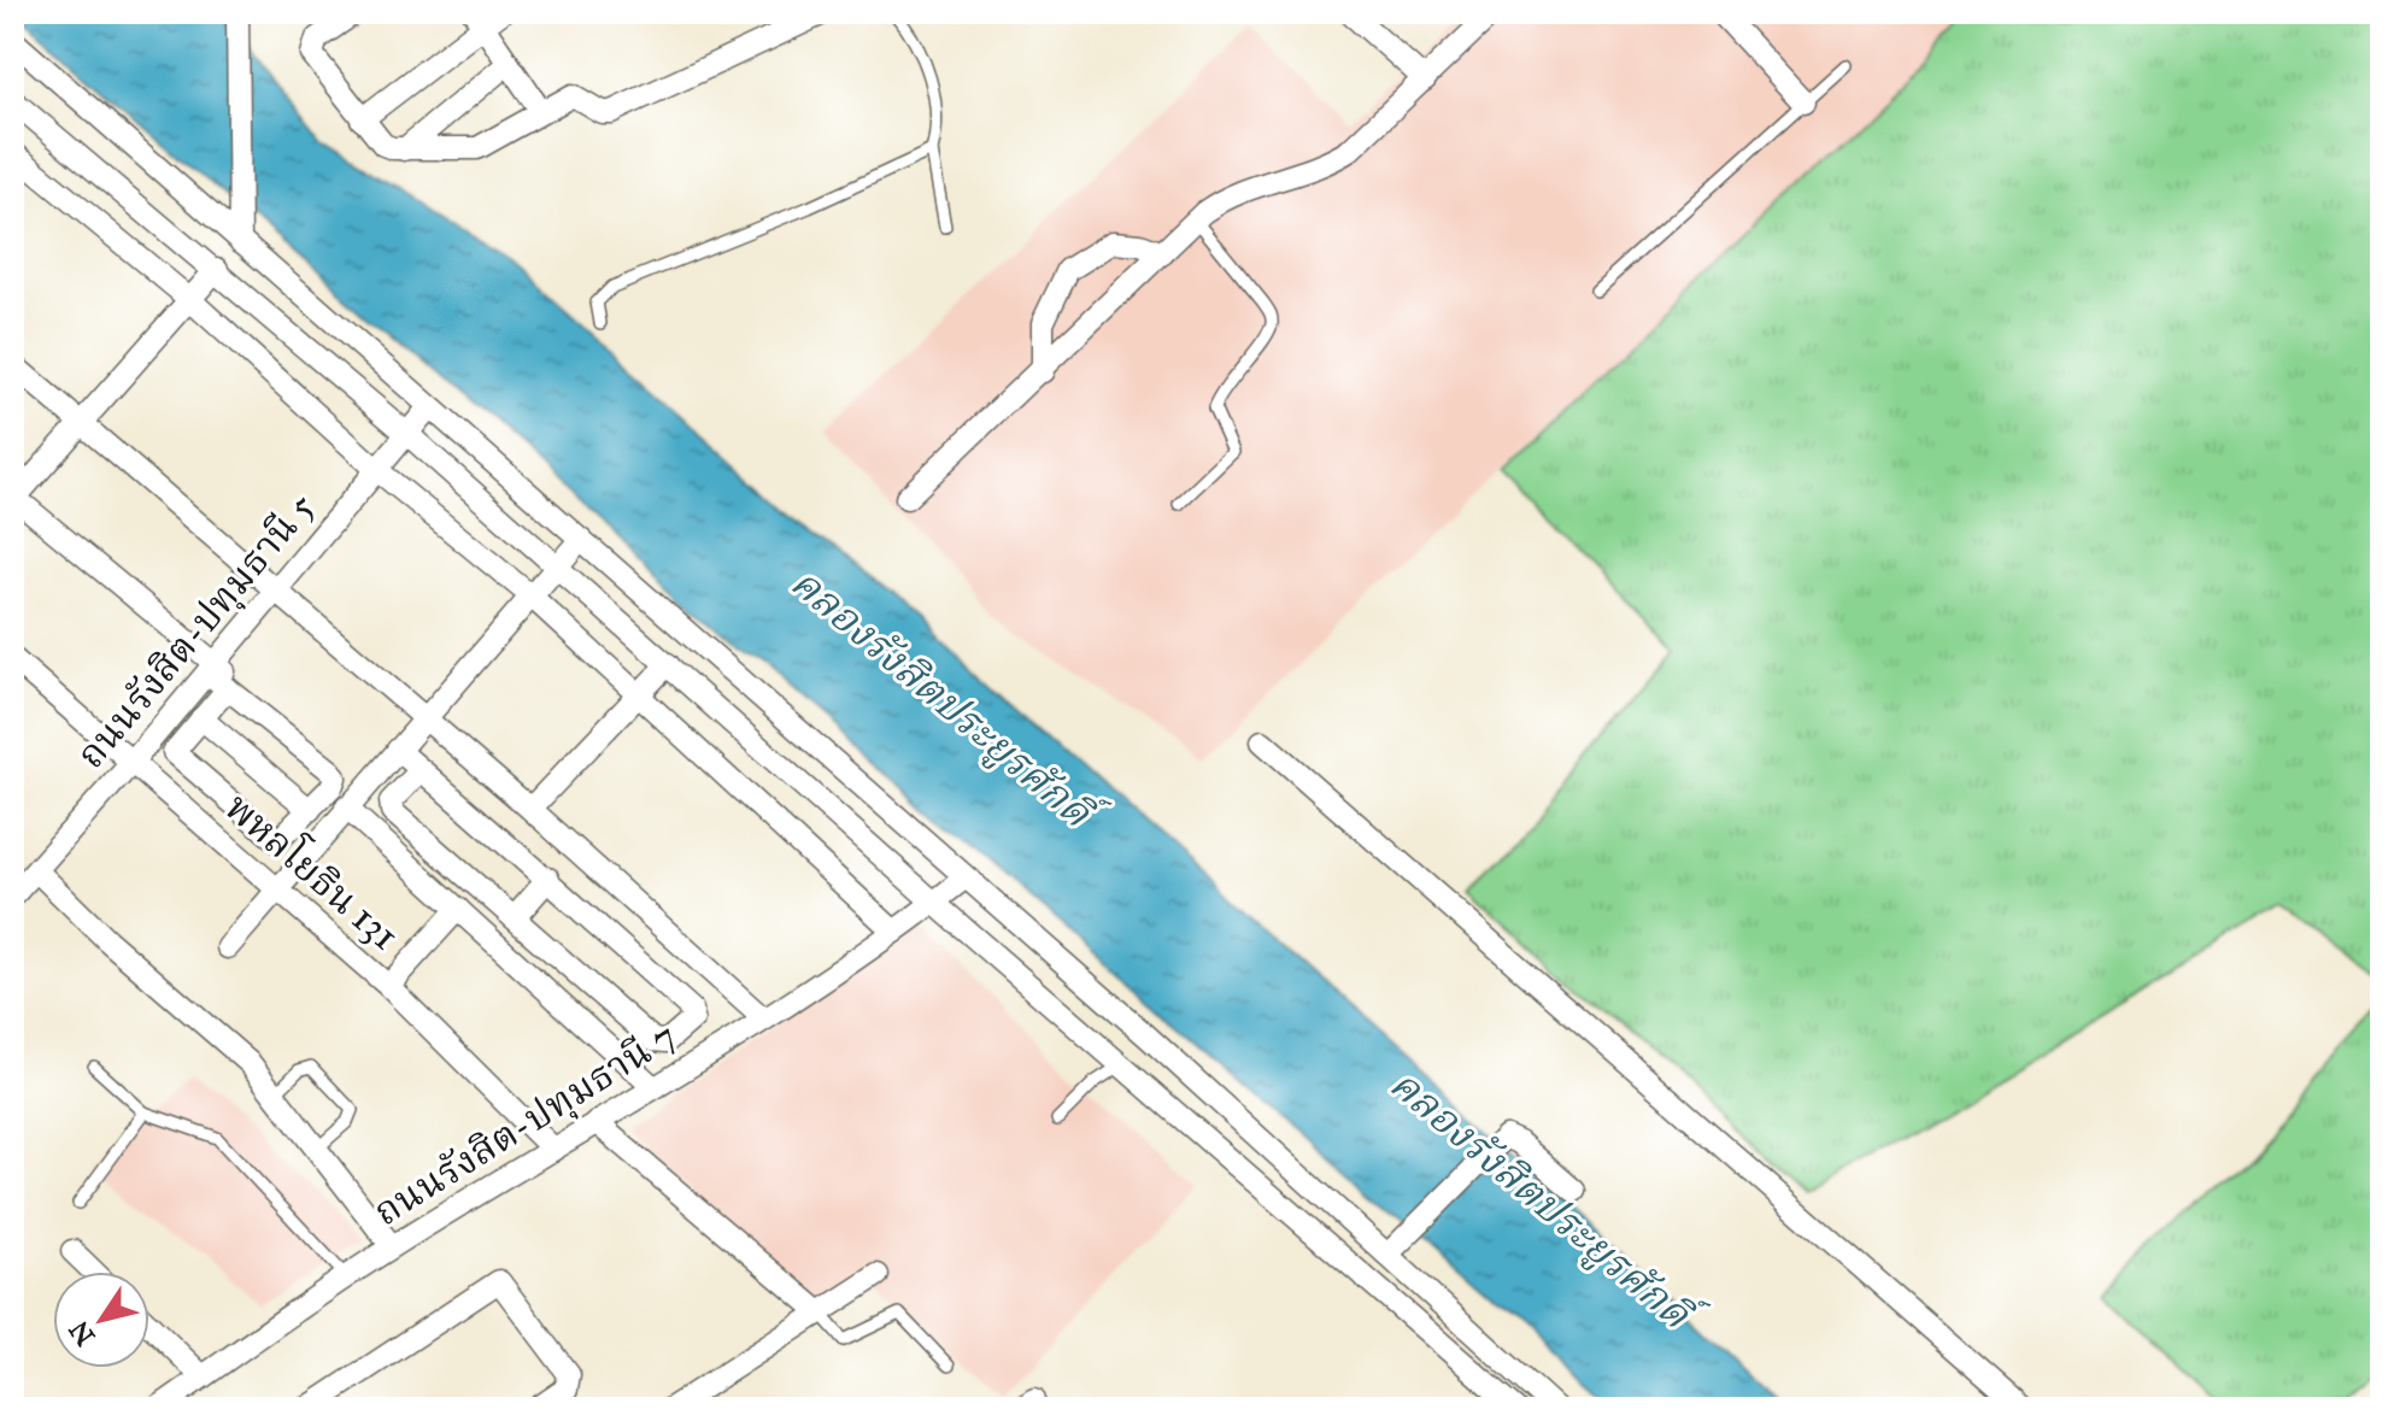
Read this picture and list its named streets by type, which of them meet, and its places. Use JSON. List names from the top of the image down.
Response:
{
  "streets": {
    "street": ["ถนนรังสิต-ปทุมธานี 5", "พหลโยธิน 131", "ถนนรังสิต-ปทุมธานี 7"]
  },
  "crossings": [
    ["ถนนรังสิต-ปทุมธานี 5", "พหลโยธิน 131"],
    ["พหลโยธิน 131", "ถนนรังสิต-ปทุมธานี 7"]
  ],
  "water": ["คลองรังสิตประยูรศักดิ์"],
  "north": "bottom left"
}
